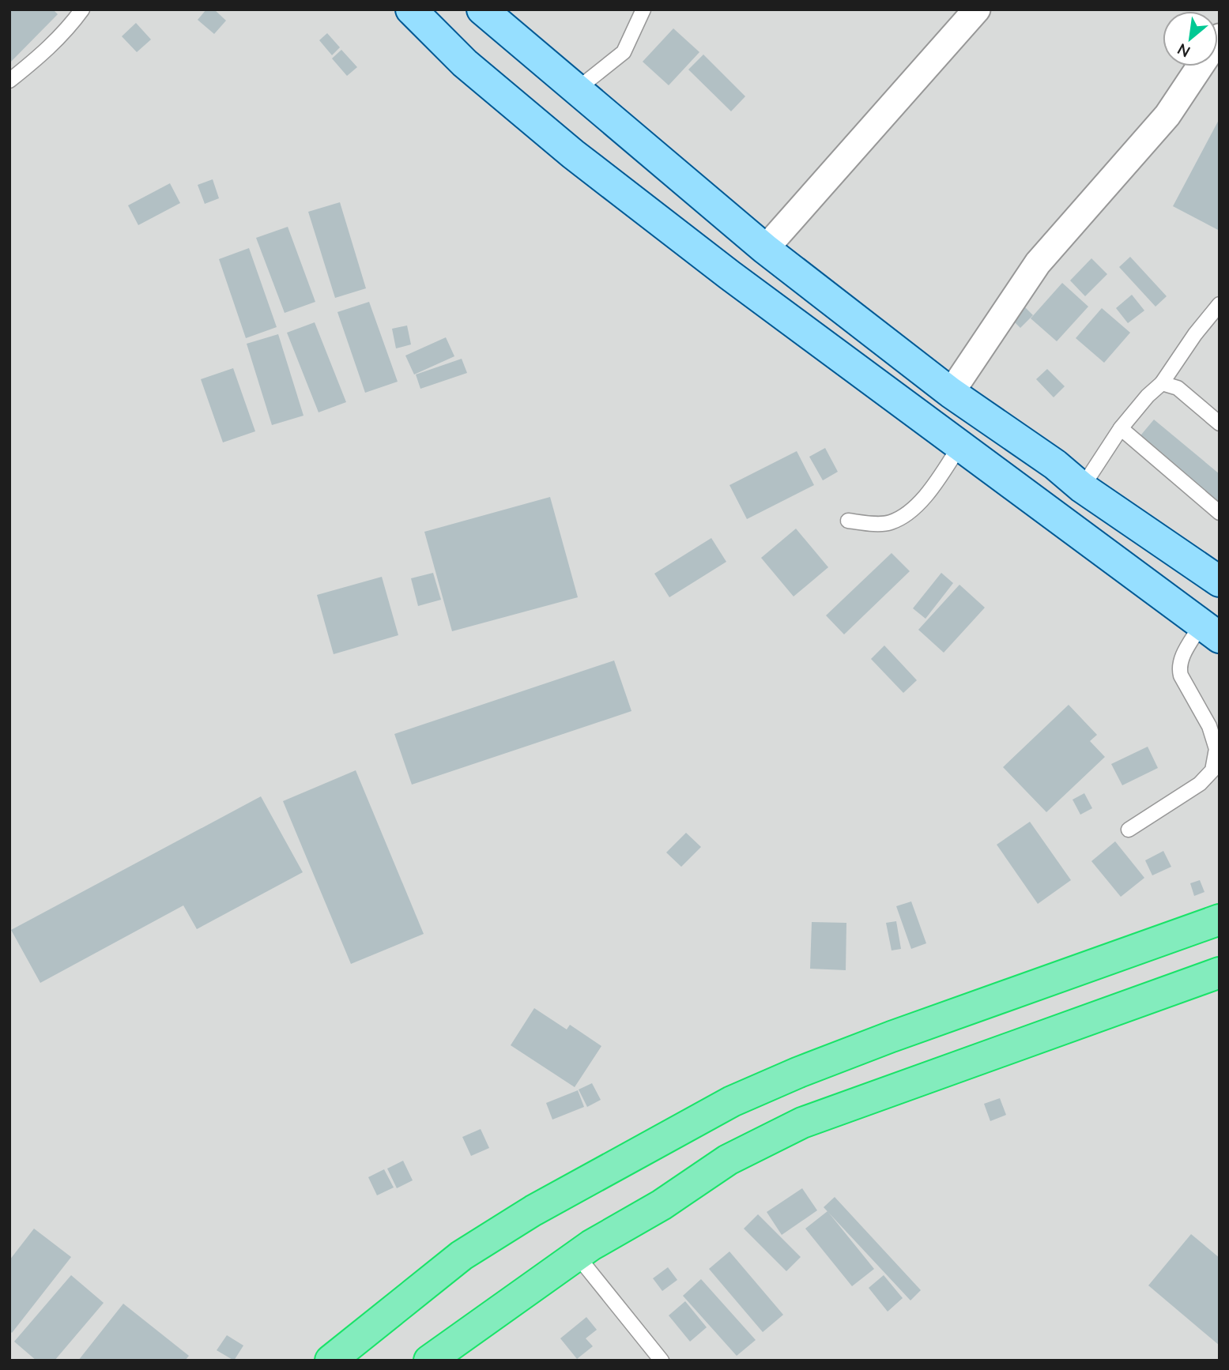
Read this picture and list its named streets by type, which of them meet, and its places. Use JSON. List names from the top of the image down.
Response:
{
  "north": "bottom left"
}
